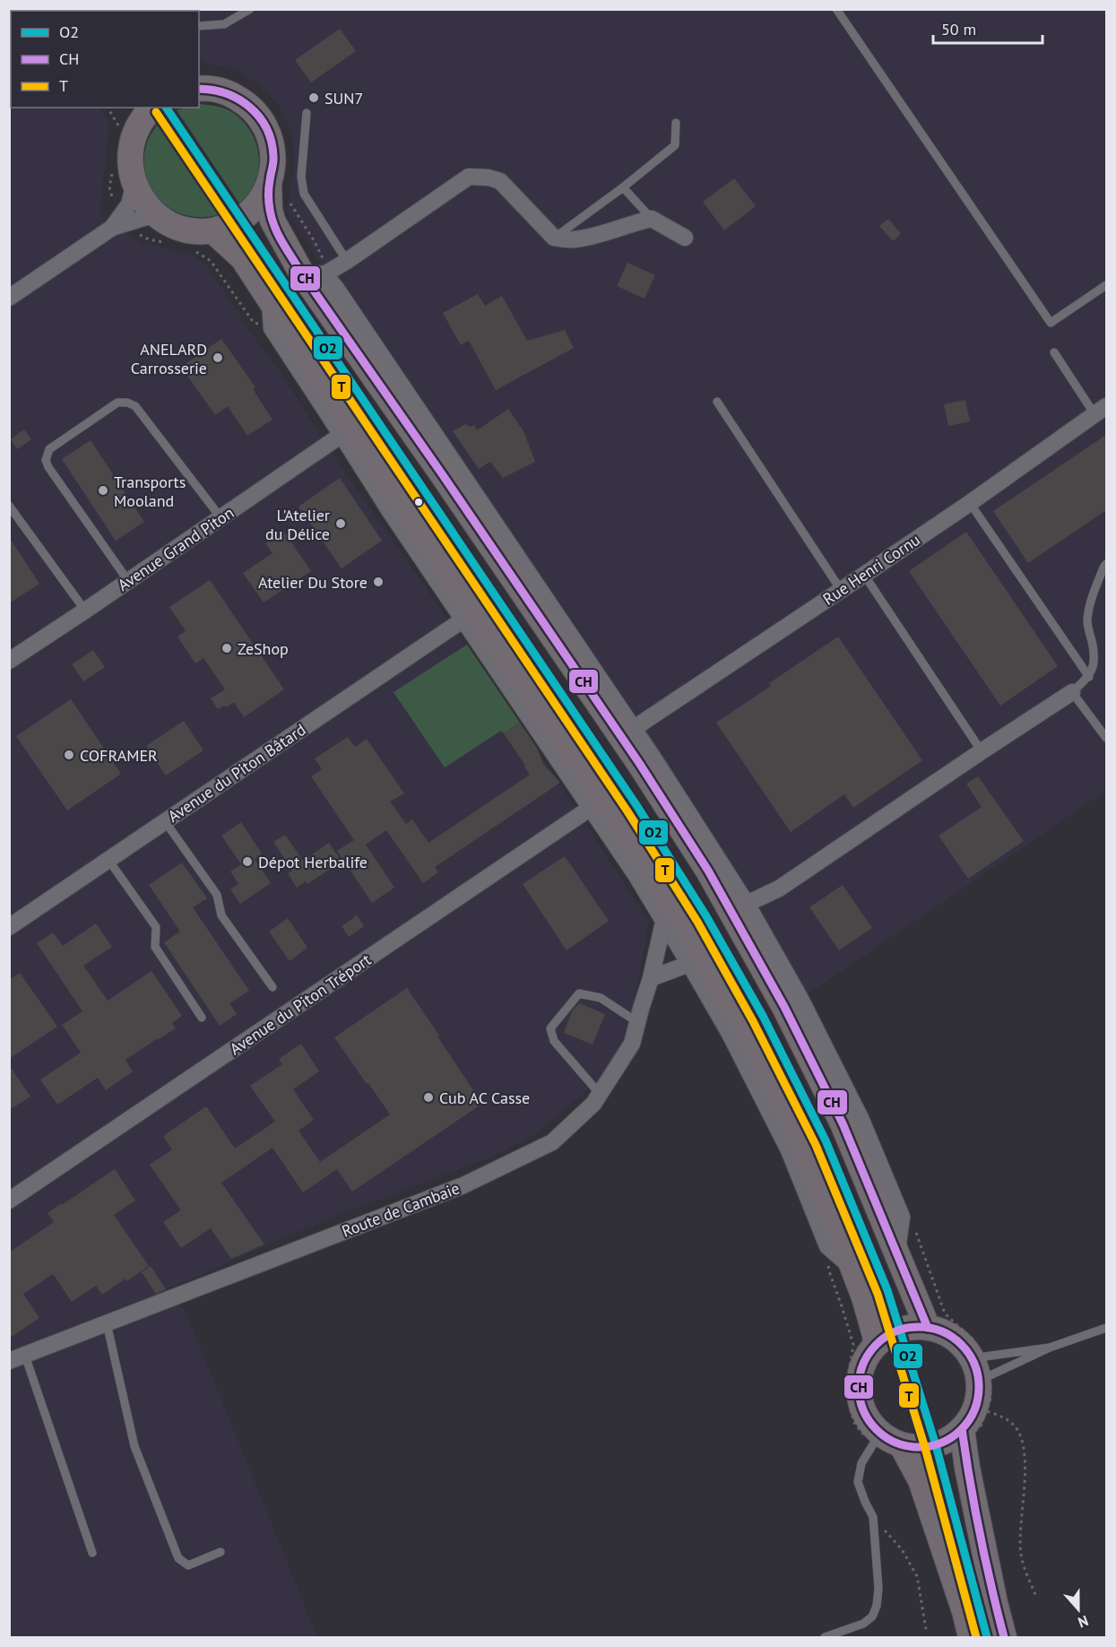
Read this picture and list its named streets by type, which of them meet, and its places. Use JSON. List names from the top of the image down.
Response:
{
  "streets": {
    "street": [
      "Avenue Grand Piton",
      "Rue Henri Cornu",
      "Avenue du Piton Bâtard",
      "Avenue du Piton Tréport",
      "Route de Cambaie"
    ]
  },
  "places": [
    "SUN7",
    "ANELARD Carrosserie",
    "Transports Mooland",
    "L'Atelier du Délice",
    "Atelier Du Store",
    "ZeShop",
    "COFRAMER",
    "Dépot Herbalife",
    "Cub AC Casse"
  ],
  "lines": ["transit line CH", "transit line O2", "transit line T"],
  "legend": ["O2", "CH", "T"],
  "scale_bar": "50 m",
  "north": "bottom"
}
